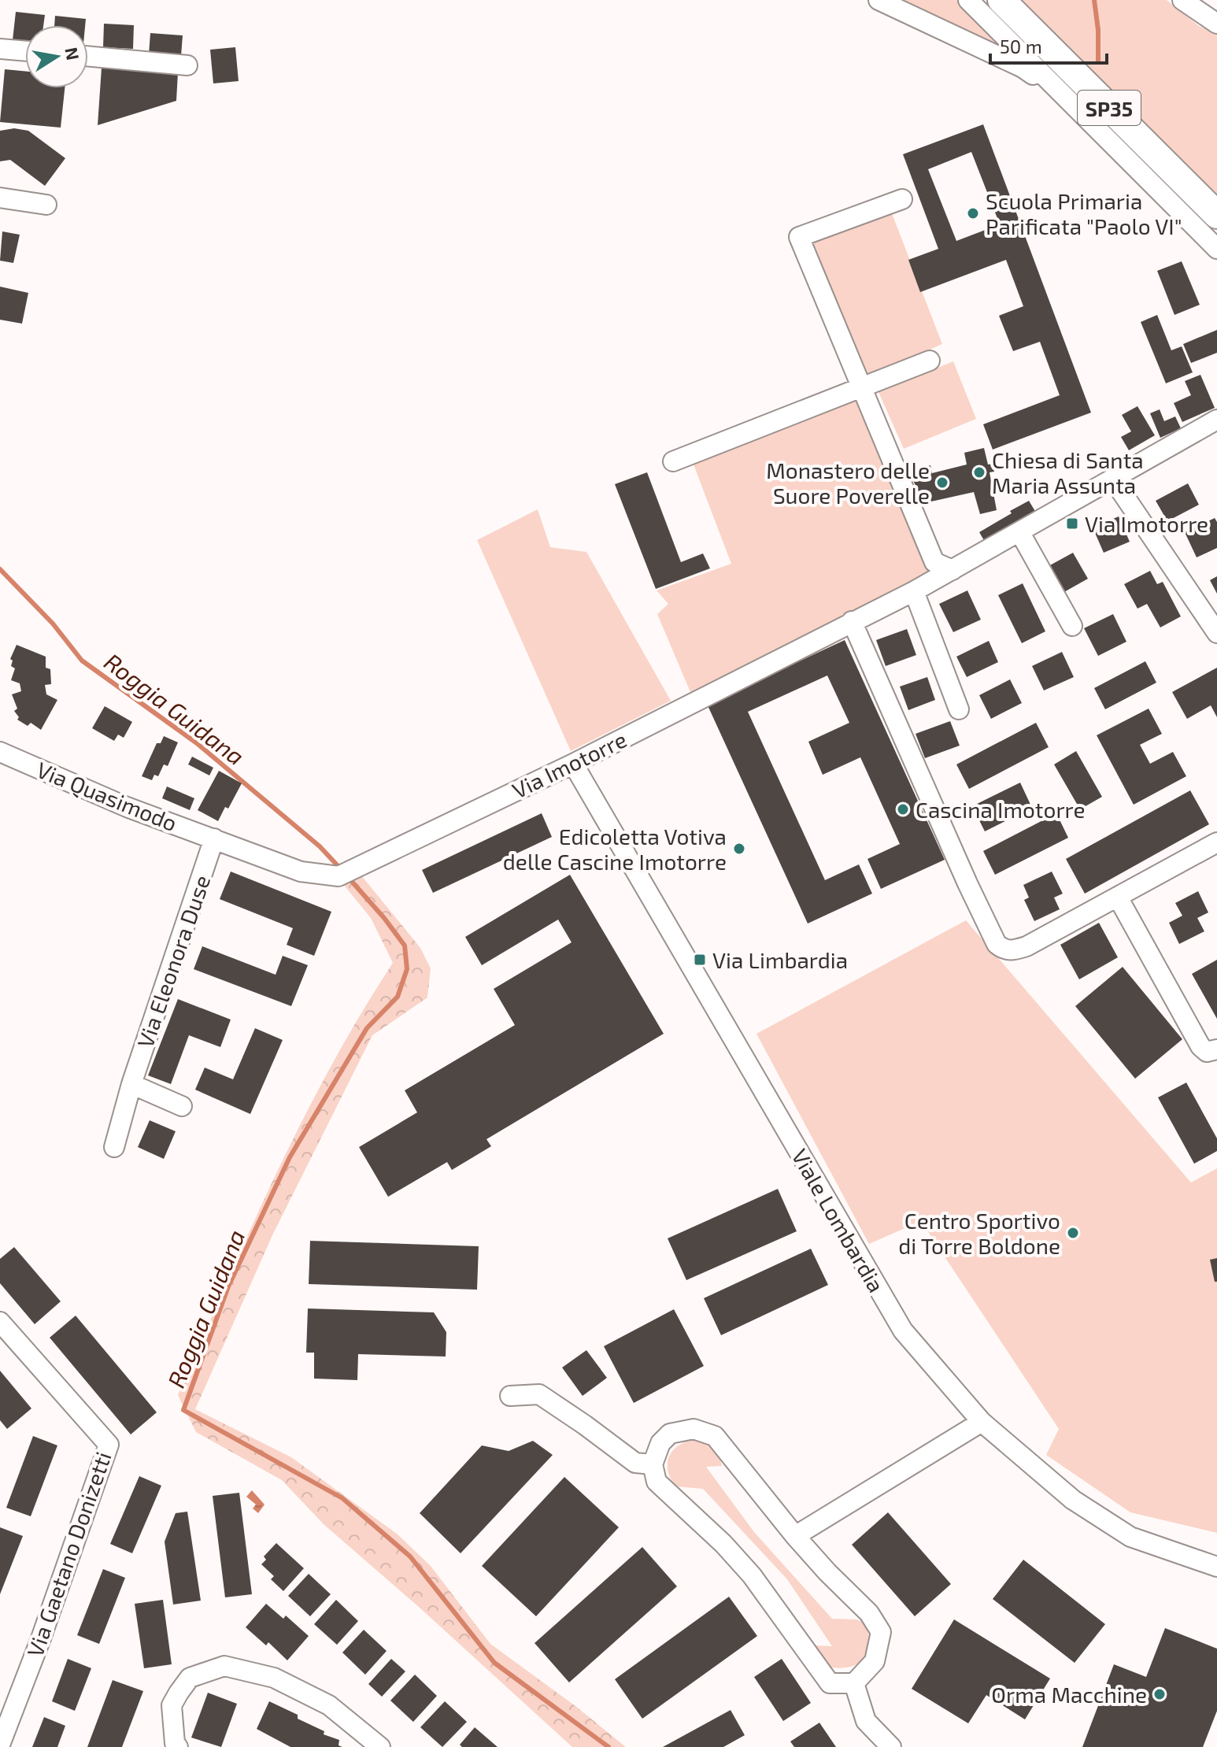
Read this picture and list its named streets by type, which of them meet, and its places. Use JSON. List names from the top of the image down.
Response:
{
  "streets": {
    "highway": ["SP35"],
    "street": [
      "Via Imotorre",
      "Via Quasimodo",
      "Via Eleonora Duse",
      "Viale Lombardia",
      "Via Gaetano Donizetti"
    ]
  },
  "crossings": [
    ["Via Imotorre", "Via Quasimodo"],
    ["Via Imotorre", "Via Eleonora Duse"],
    ["Via Imotorre", "Viale Lombardia"],
    ["Via Quasimodo", "Via Eleonora Duse"]
  ],
  "water": ["Roggia Guidana"],
  "places": {
    "other": [
      "Scuola Primaria Parificata \"Paolo VI\"",
      "Chiesa di Santa Maria Assunta",
      "Monastero delle Suore Poverelle",
      "Cascina Imotorre",
      "Edicoletta Votiva delle Cascine Imotorre",
      "Centro Sportivo di Torre Boldone",
      "Orma Macchine"
    ],
    "transit": ["Via Imotorre", "Via Limbardia"]
  },
  "scale_bar": "50 m",
  "north": "right"
}
